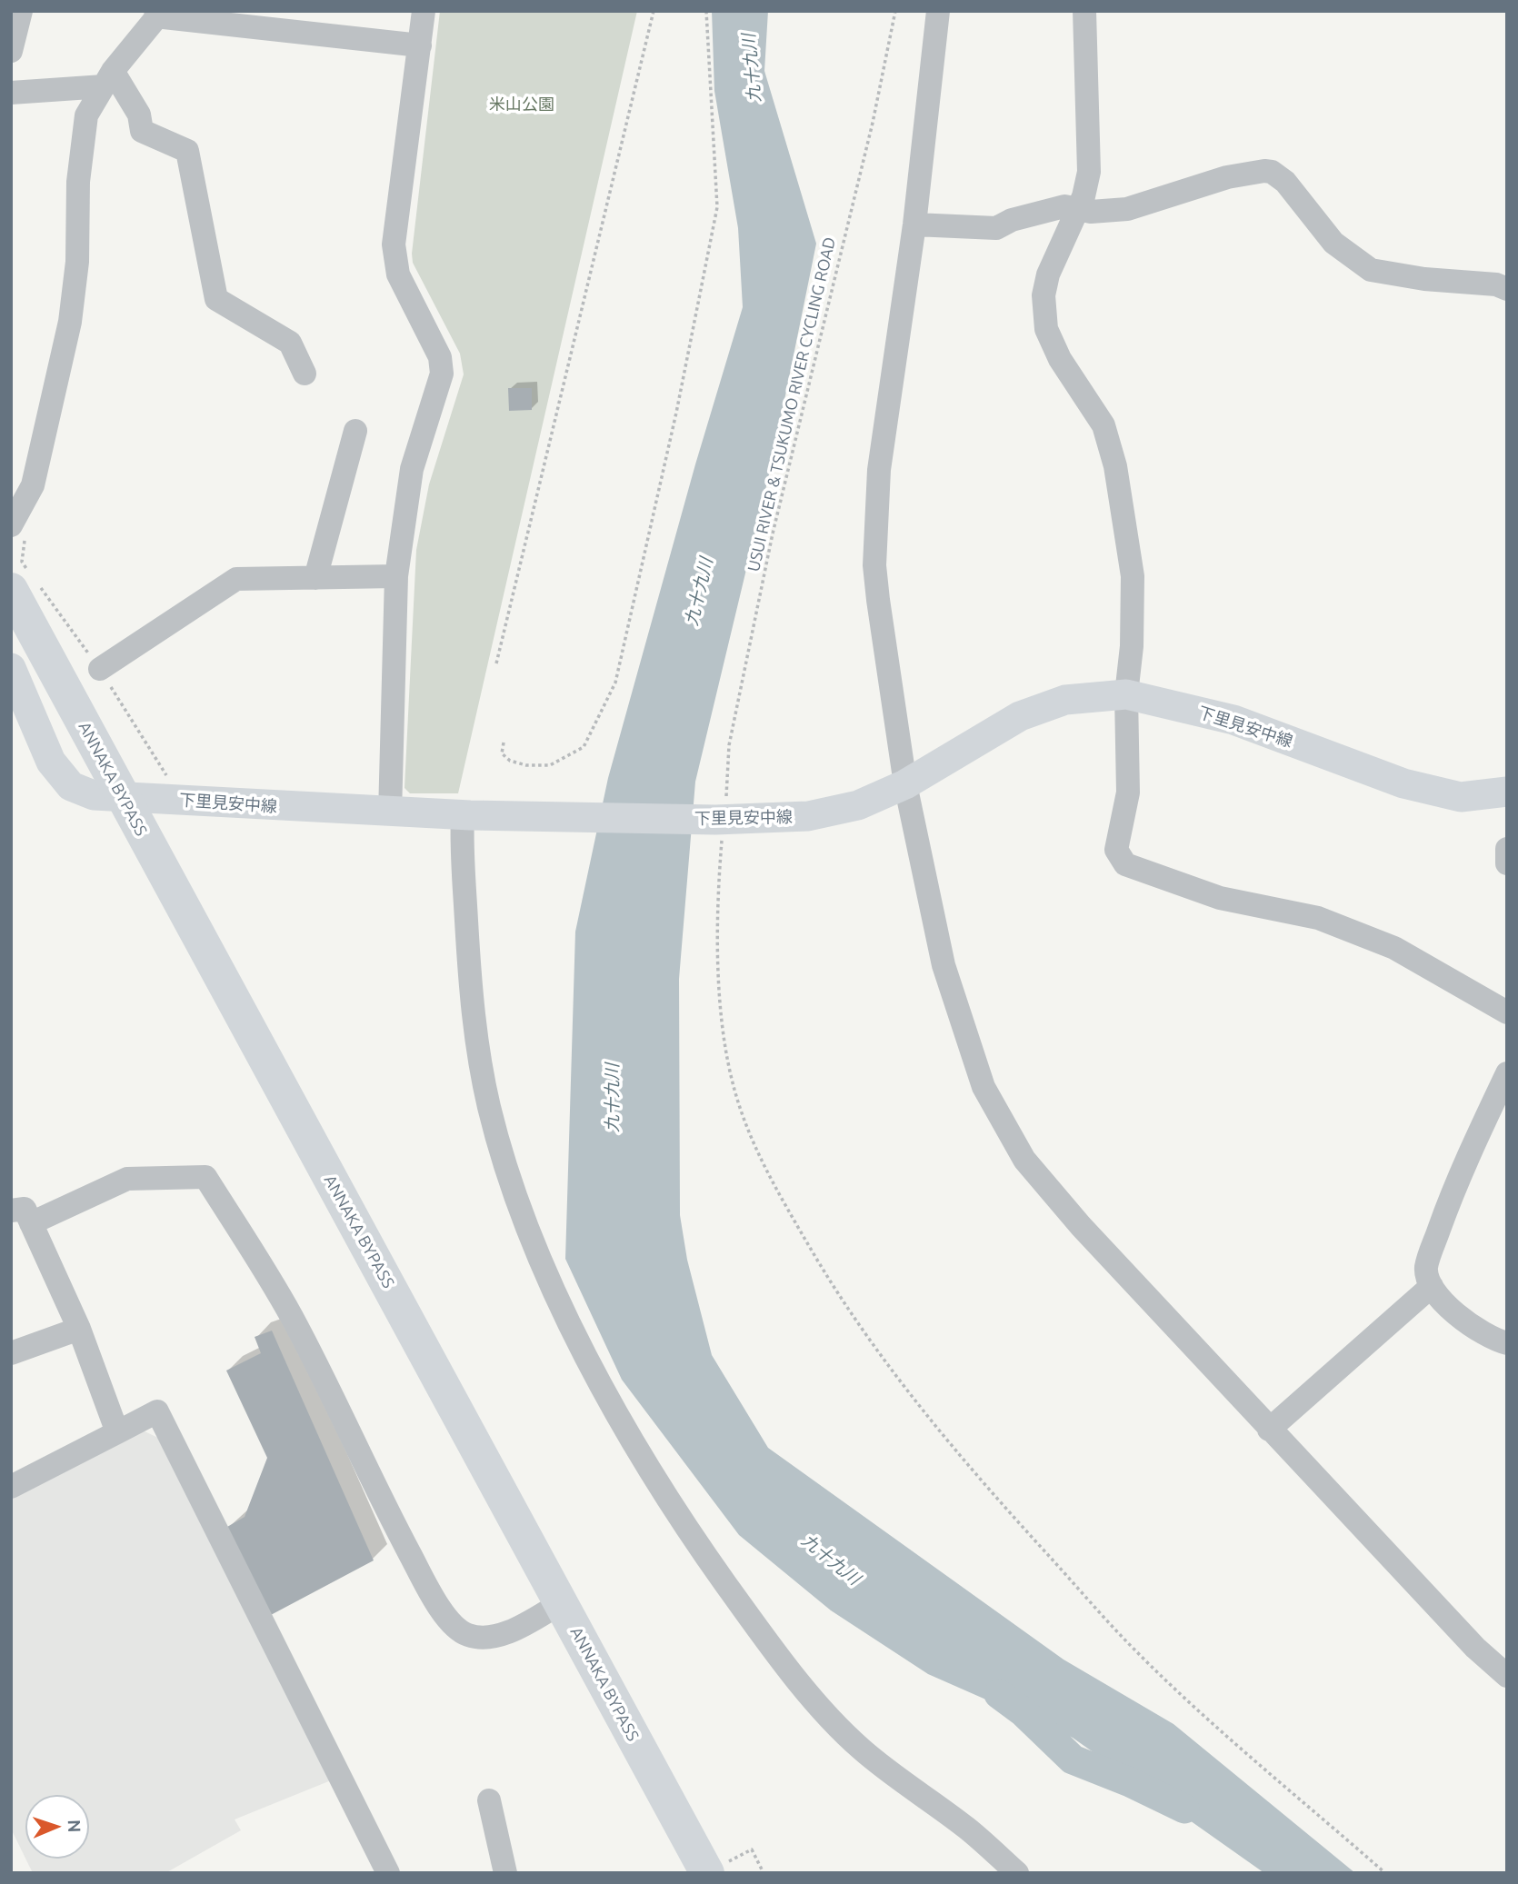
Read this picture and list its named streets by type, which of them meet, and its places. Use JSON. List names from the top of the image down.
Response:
{
  "streets": {
    "highway": ["ANNAKA BYPASS"],
    "main road": ["下里見安中線"],
    "path": ["USUI RIVER & TSUKUMO RIVER CYCLING ROAD"]
  },
  "crossings": [
    ["USUI RIVER & TSUKUMO RIVER CYCLING ROAD", "下里見安中線"]
  ],
  "water": ["九十九川"],
  "parks": ["米山公園"],
  "north": "right"
}
